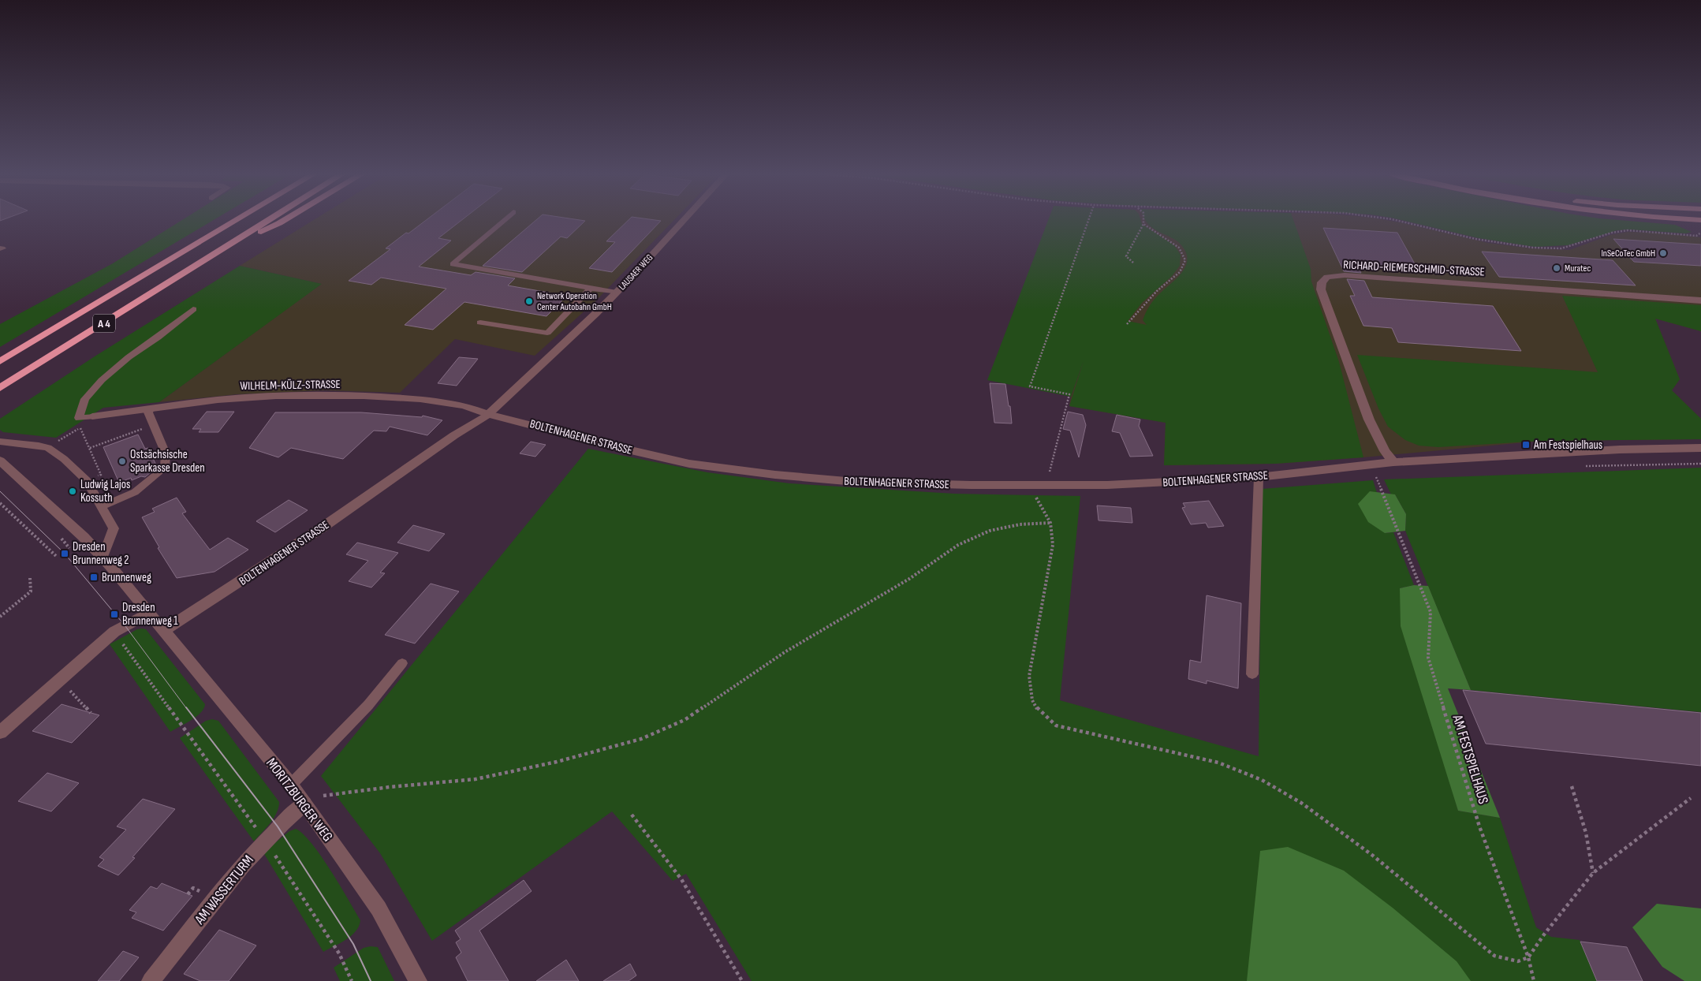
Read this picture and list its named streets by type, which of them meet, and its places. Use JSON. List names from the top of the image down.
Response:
{
  "streets": {
    "highway": ["A 4"],
    "street": [
      "RICHARD-RIEMERSCHMID-STRASSE",
      "LAUSAER WEG",
      "WILHELM-KÜLZ-STRASSE",
      "BOLTENHAGENER STRASSE",
      "MORITZBURGER WEG",
      "AM WASSERTURM"
    ],
    "path": ["AM FESTSPIELHAUS"]
  },
  "crossings": [
    ["RICHARD-RIEMERSCHMID-STRASSE", "BOLTENHAGENER STRASSE"],
    ["LAUSAER WEG", "WILHELM-KÜLZ-STRASSE"],
    ["LAUSAER WEG", "BOLTENHAGENER STRASSE"],
    ["WILHELM-KÜLZ-STRASSE", "BOLTENHAGENER STRASSE"],
    ["BOLTENHAGENER STRASSE", "MORITZBURGER WEG"],
    ["MORITZBURGER WEG", "AM WASSERTURM"]
  ],
  "places": {
    "other": [
      "InSeCoTec GmbH",
      "Muratec",
      "Network Operation Center Autobahn GmbH",
      "Ostsächsische Sparkasse Dresden",
      "Ludwig Lajos Kossuth"
    ],
    "transit": [
      "Am Festspielhaus",
      "Dresden Brunnenweg 2",
      "Brunnenweg",
      "Dresden Brunnenweg 1"
    ]
  }
}
